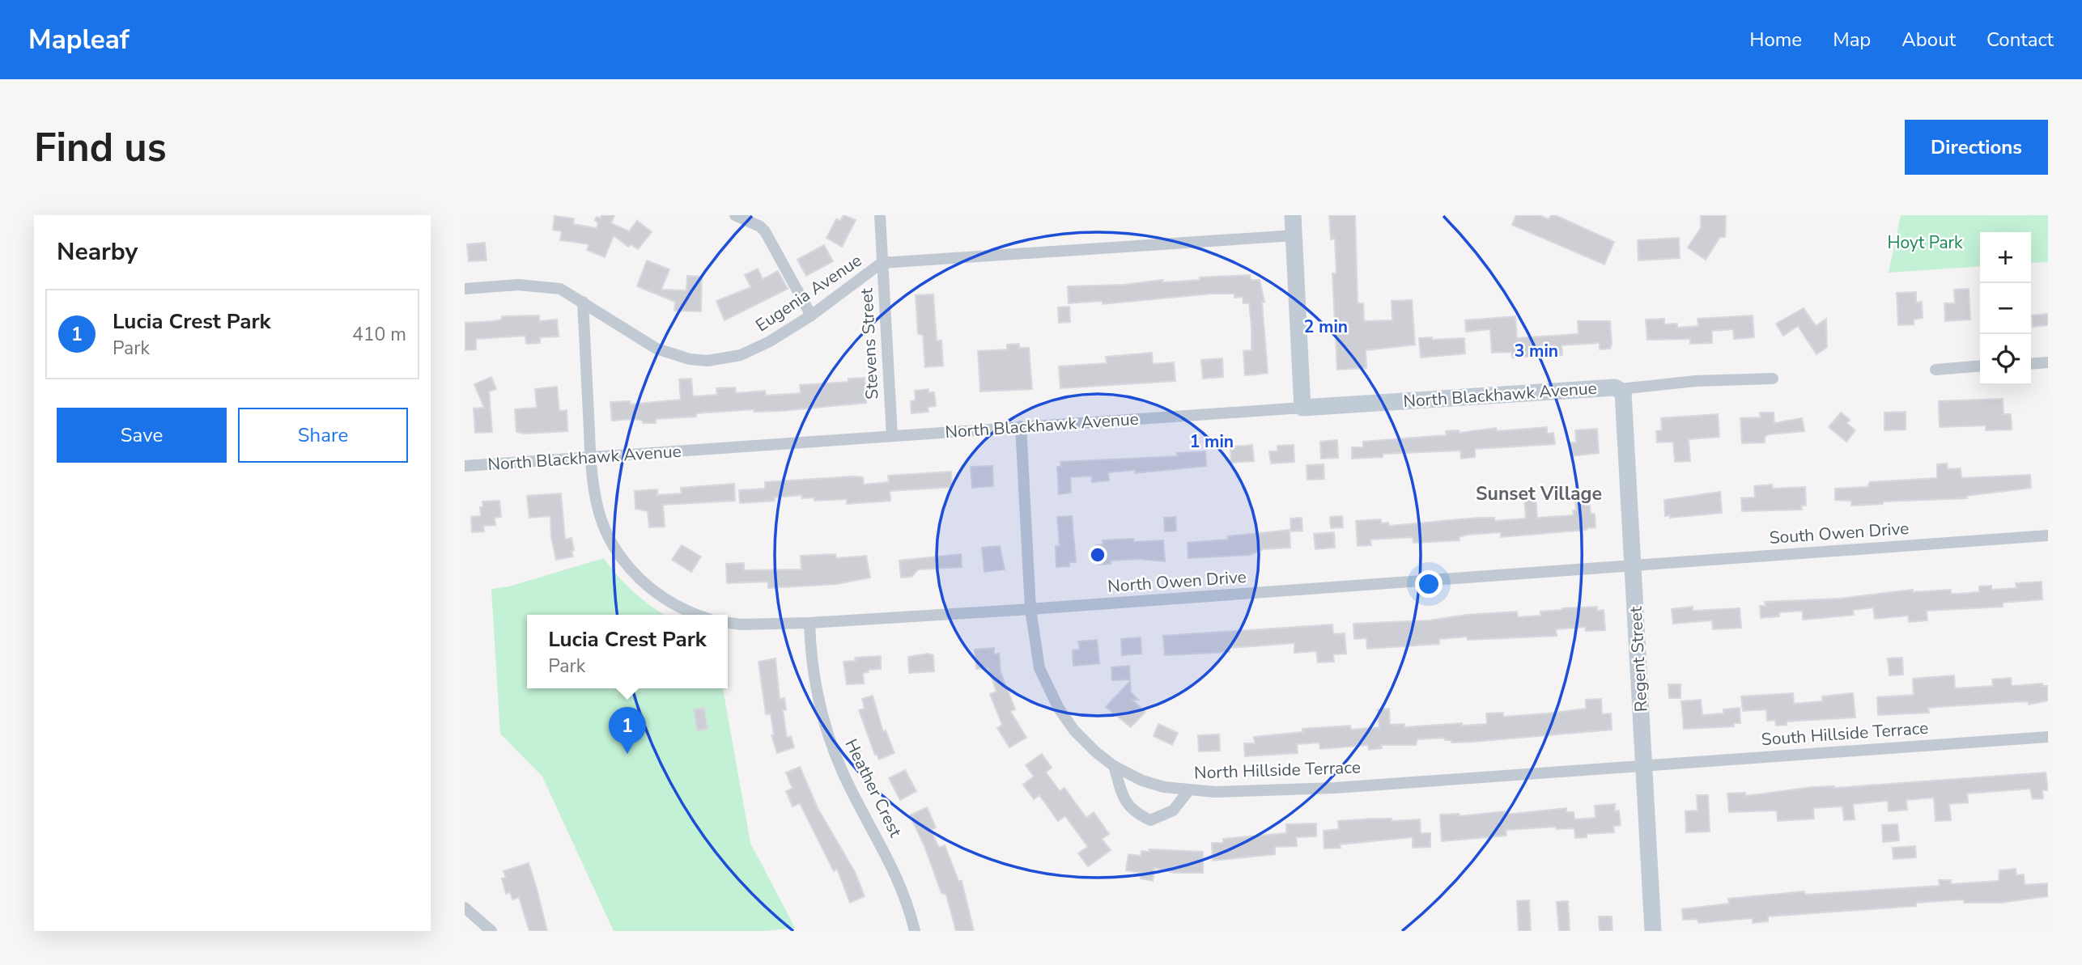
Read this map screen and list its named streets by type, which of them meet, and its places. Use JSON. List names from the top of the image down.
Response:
{
  "streets": {
    "street": [
      "Eugenia Avenue",
      "Stevens Street",
      "North Blackhawk Avenue",
      "South Owen Drive",
      "North Owen Drive",
      "Regent Street",
      "South Hillside Terrace",
      "North Hillside Terrace",
      "Heather Crest"
    ]
  },
  "crossings": [
    ["Eugenia Avenue", "Stevens Street"],
    ["Stevens Street", "North Blackhawk Avenue"],
    ["North Blackhawk Avenue", "Regent Street"],
    ["North Blackhawk Avenue", "North Hillside Terrace"],
    ["South Owen Drive", "North Owen Drive"],
    ["South Owen Drive", "Regent Street"],
    ["North Owen Drive", "Regent Street"],
    ["North Owen Drive", "North Hillside Terrace"],
    ["North Owen Drive", "Heather Crest"],
    ["Regent Street", "South Hillside Terrace"],
    ["Regent Street", "North Hillside Terrace"],
    ["South Hillside Terrace", "North Hillside Terrace"]
  ],
  "districts": ["Sunset Village"],
  "parks": ["Hoyt Park"],
  "page": {
    "header": "Mapleaf",
    "nav": [
      "Home",
      "Map",
      "About",
      "Contact"
    ],
    "buttons": [
      "Directions",
      ["Save", "Share"]
    ],
    "title": "Find us",
    "heading": "Nearby",
    "map_buttons": ["+", "−"],
    "list": [
      {
        "mark": "1",
        "name": "Lucia Crest Park",
        "note": "Park",
        "value": "410 m"
      }
    ],
    "popup": ["Lucia Crest Park", "Park"],
    "pins": "1"
  },
  "rings": ["2 min", "3 min", "1 min"]
}
